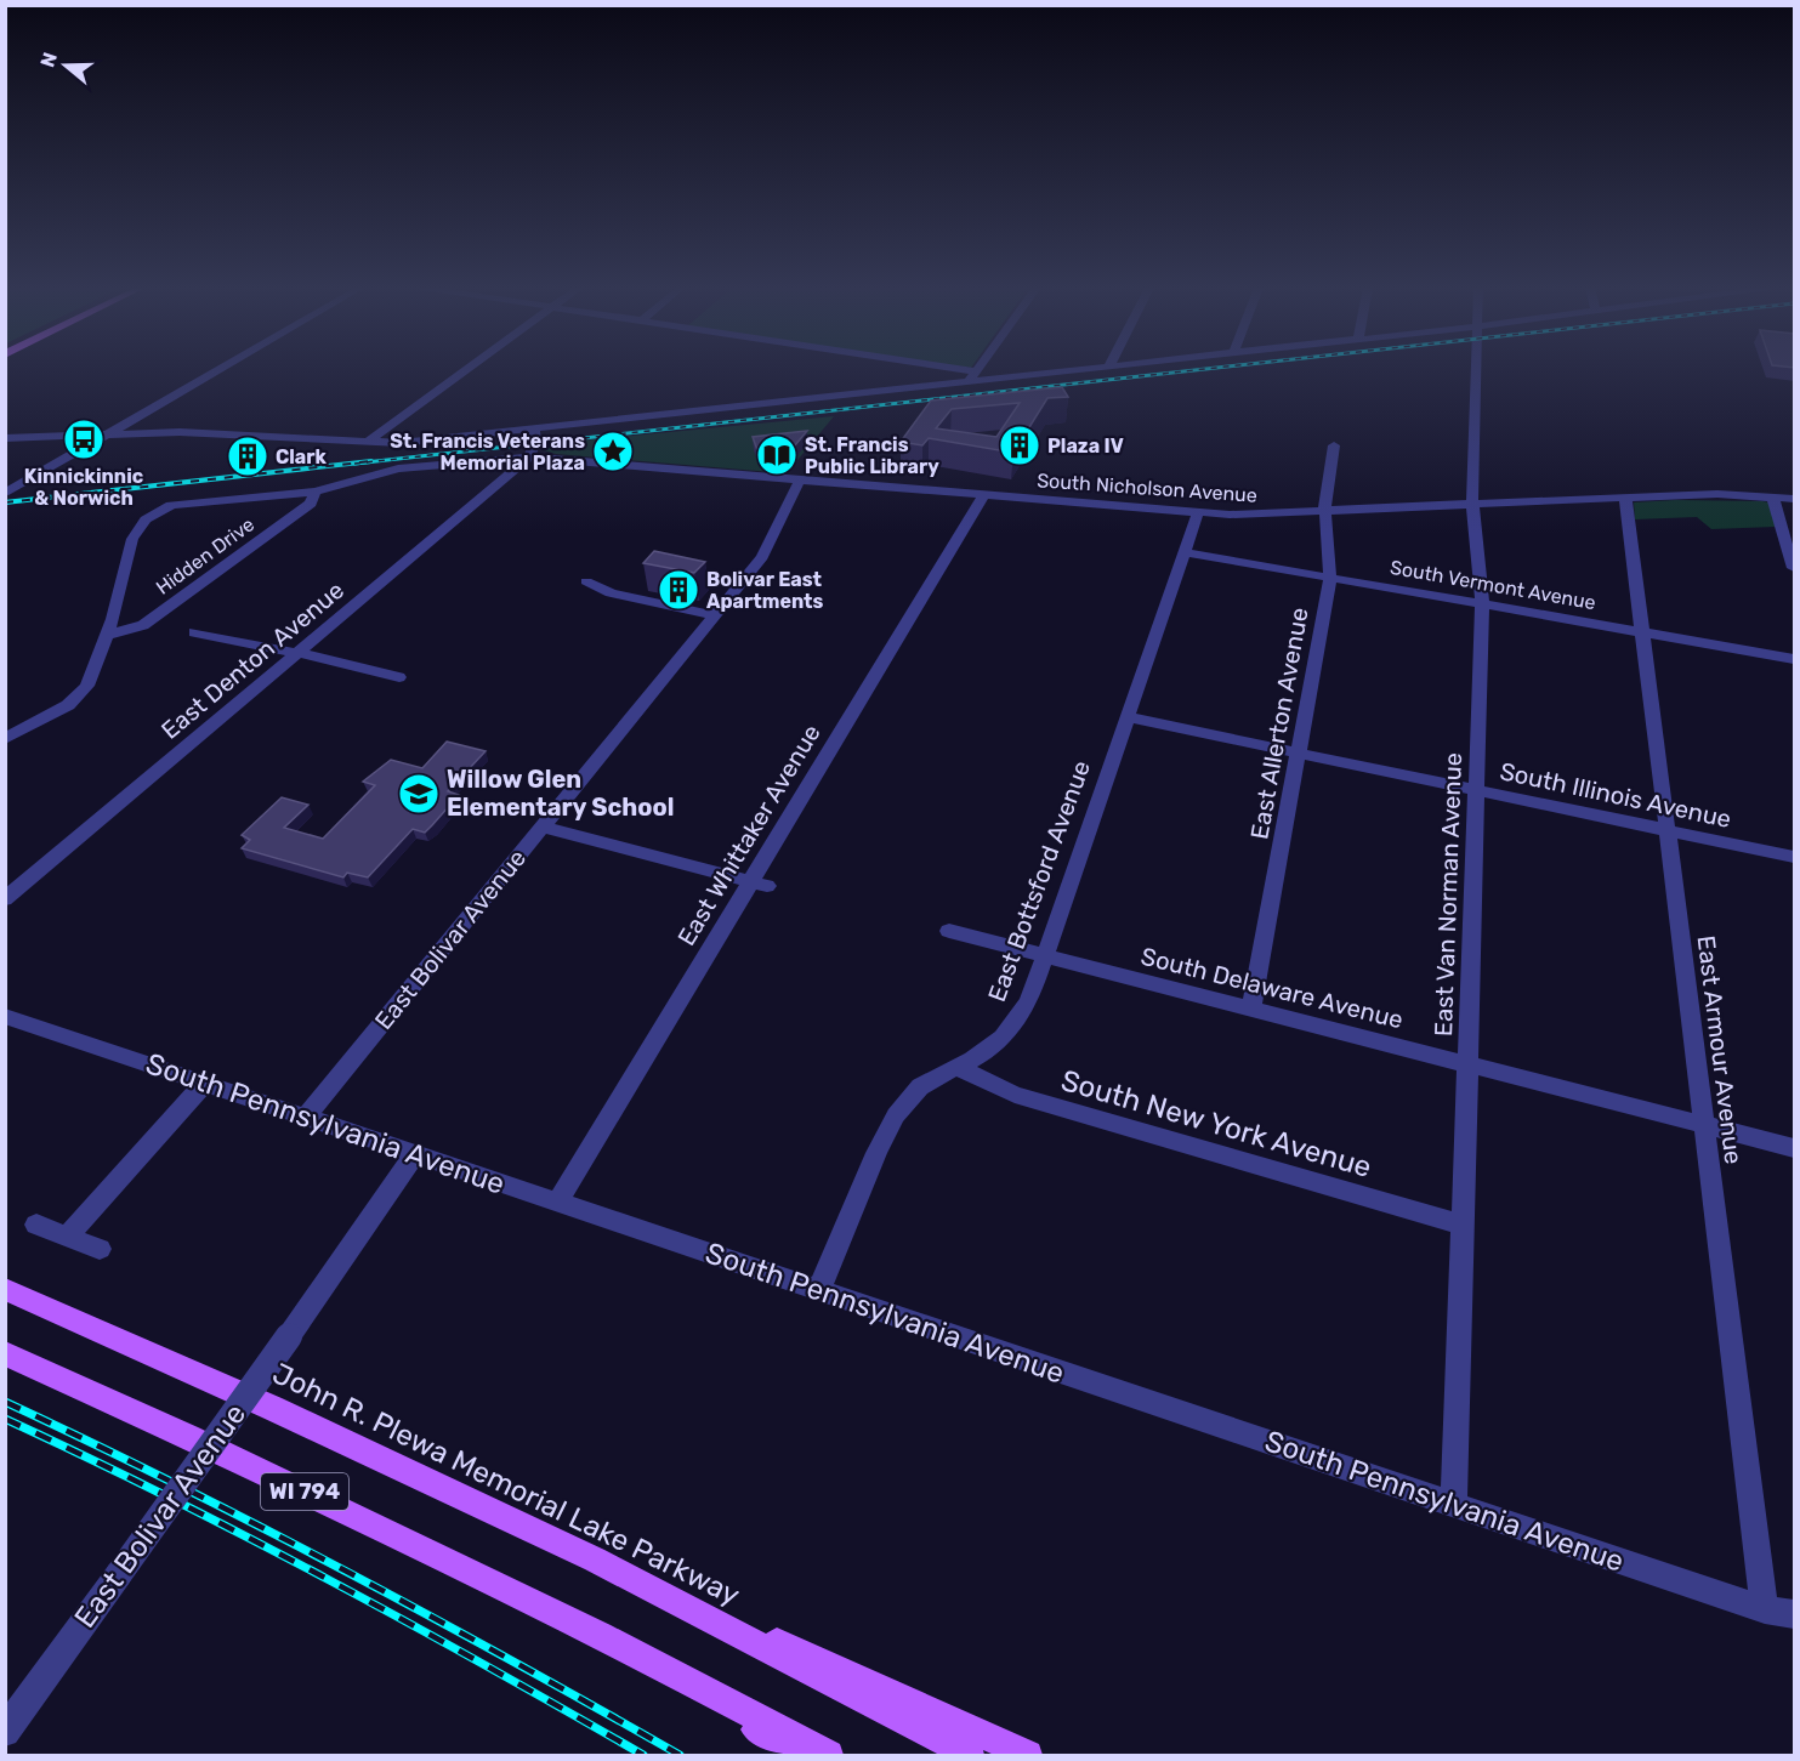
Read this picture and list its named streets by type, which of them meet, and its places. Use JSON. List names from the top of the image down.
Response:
{
  "streets": {
    "main road": ["John R. Plewa Memorial Lake Parkway", "WI 794"],
    "street": [
      "South Nicholson Avenue",
      "Hidden Drive",
      "South Vermont Avenue",
      "East Denton Avenue",
      "East Allerton Avenue",
      "South Illinois Avenue",
      "East Whittaker Avenue",
      "East Bottsford Avenue",
      "East Van Norman Avenue",
      "East Bolivar Avenue",
      "South Delaware Avenue",
      "East Armour Avenue",
      "South Pennsylvania Avenue",
      "South New York Avenue"
    ]
  },
  "crossings": [
    ["South Nicholson Avenue", "Hidden Drive"],
    ["South Nicholson Avenue", "East Denton Avenue"],
    ["South Nicholson Avenue", "East Allerton Avenue"],
    ["South Nicholson Avenue", "East Whittaker Avenue"],
    ["South Nicholson Avenue", "East Bottsford Avenue"],
    ["South Nicholson Avenue", "East Van Norman Avenue"],
    ["South Nicholson Avenue", "East Bolivar Avenue"],
    ["South Nicholson Avenue", "East Armour Avenue"],
    ["Hidden Drive", "East Denton Avenue"],
    ["South Vermont Avenue", "East Allerton Avenue"],
    ["South Vermont Avenue", "East Bottsford Avenue"],
    ["South Vermont Avenue", "East Van Norman Avenue"],
    ["South Vermont Avenue", "East Armour Avenue"],
    ["East Allerton Avenue", "South Illinois Avenue"],
    ["East Allerton Avenue", "South Delaware Avenue"],
    ["South Illinois Avenue", "East Bottsford Avenue"],
    ["South Illinois Avenue", "East Van Norman Avenue"],
    ["South Illinois Avenue", "East Armour Avenue"],
    ["East Whittaker Avenue", "South Pennsylvania Avenue"],
    ["East Bottsford Avenue", "South Delaware Avenue"],
    ["East Bottsford Avenue", "South Pennsylvania Avenue"],
    ["East Bottsford Avenue", "South New York Avenue"],
    ["East Van Norman Avenue", "South Delaware Avenue"],
    ["East Van Norman Avenue", "South Pennsylvania Avenue"],
    ["East Van Norman Avenue", "South New York Avenue"],
    ["East Bolivar Avenue", "South Pennsylvania Avenue"],
    ["South Delaware Avenue", "East Armour Avenue"],
    ["East Armour Avenue", "South Pennsylvania Avenue"]
  ],
  "places": {
    "bus stop": ["Kinnickinnic & Norwich"],
    "building": ["Plaza IV", "Clark", "Bolivar East Apartments"],
    "place": ["St. Francis Veterans Memorial Plaza"],
    "library": ["St. Francis Public Library"],
    "school or university": ["Willow Glen Elementary School"]
  },
  "north": "left"
}
